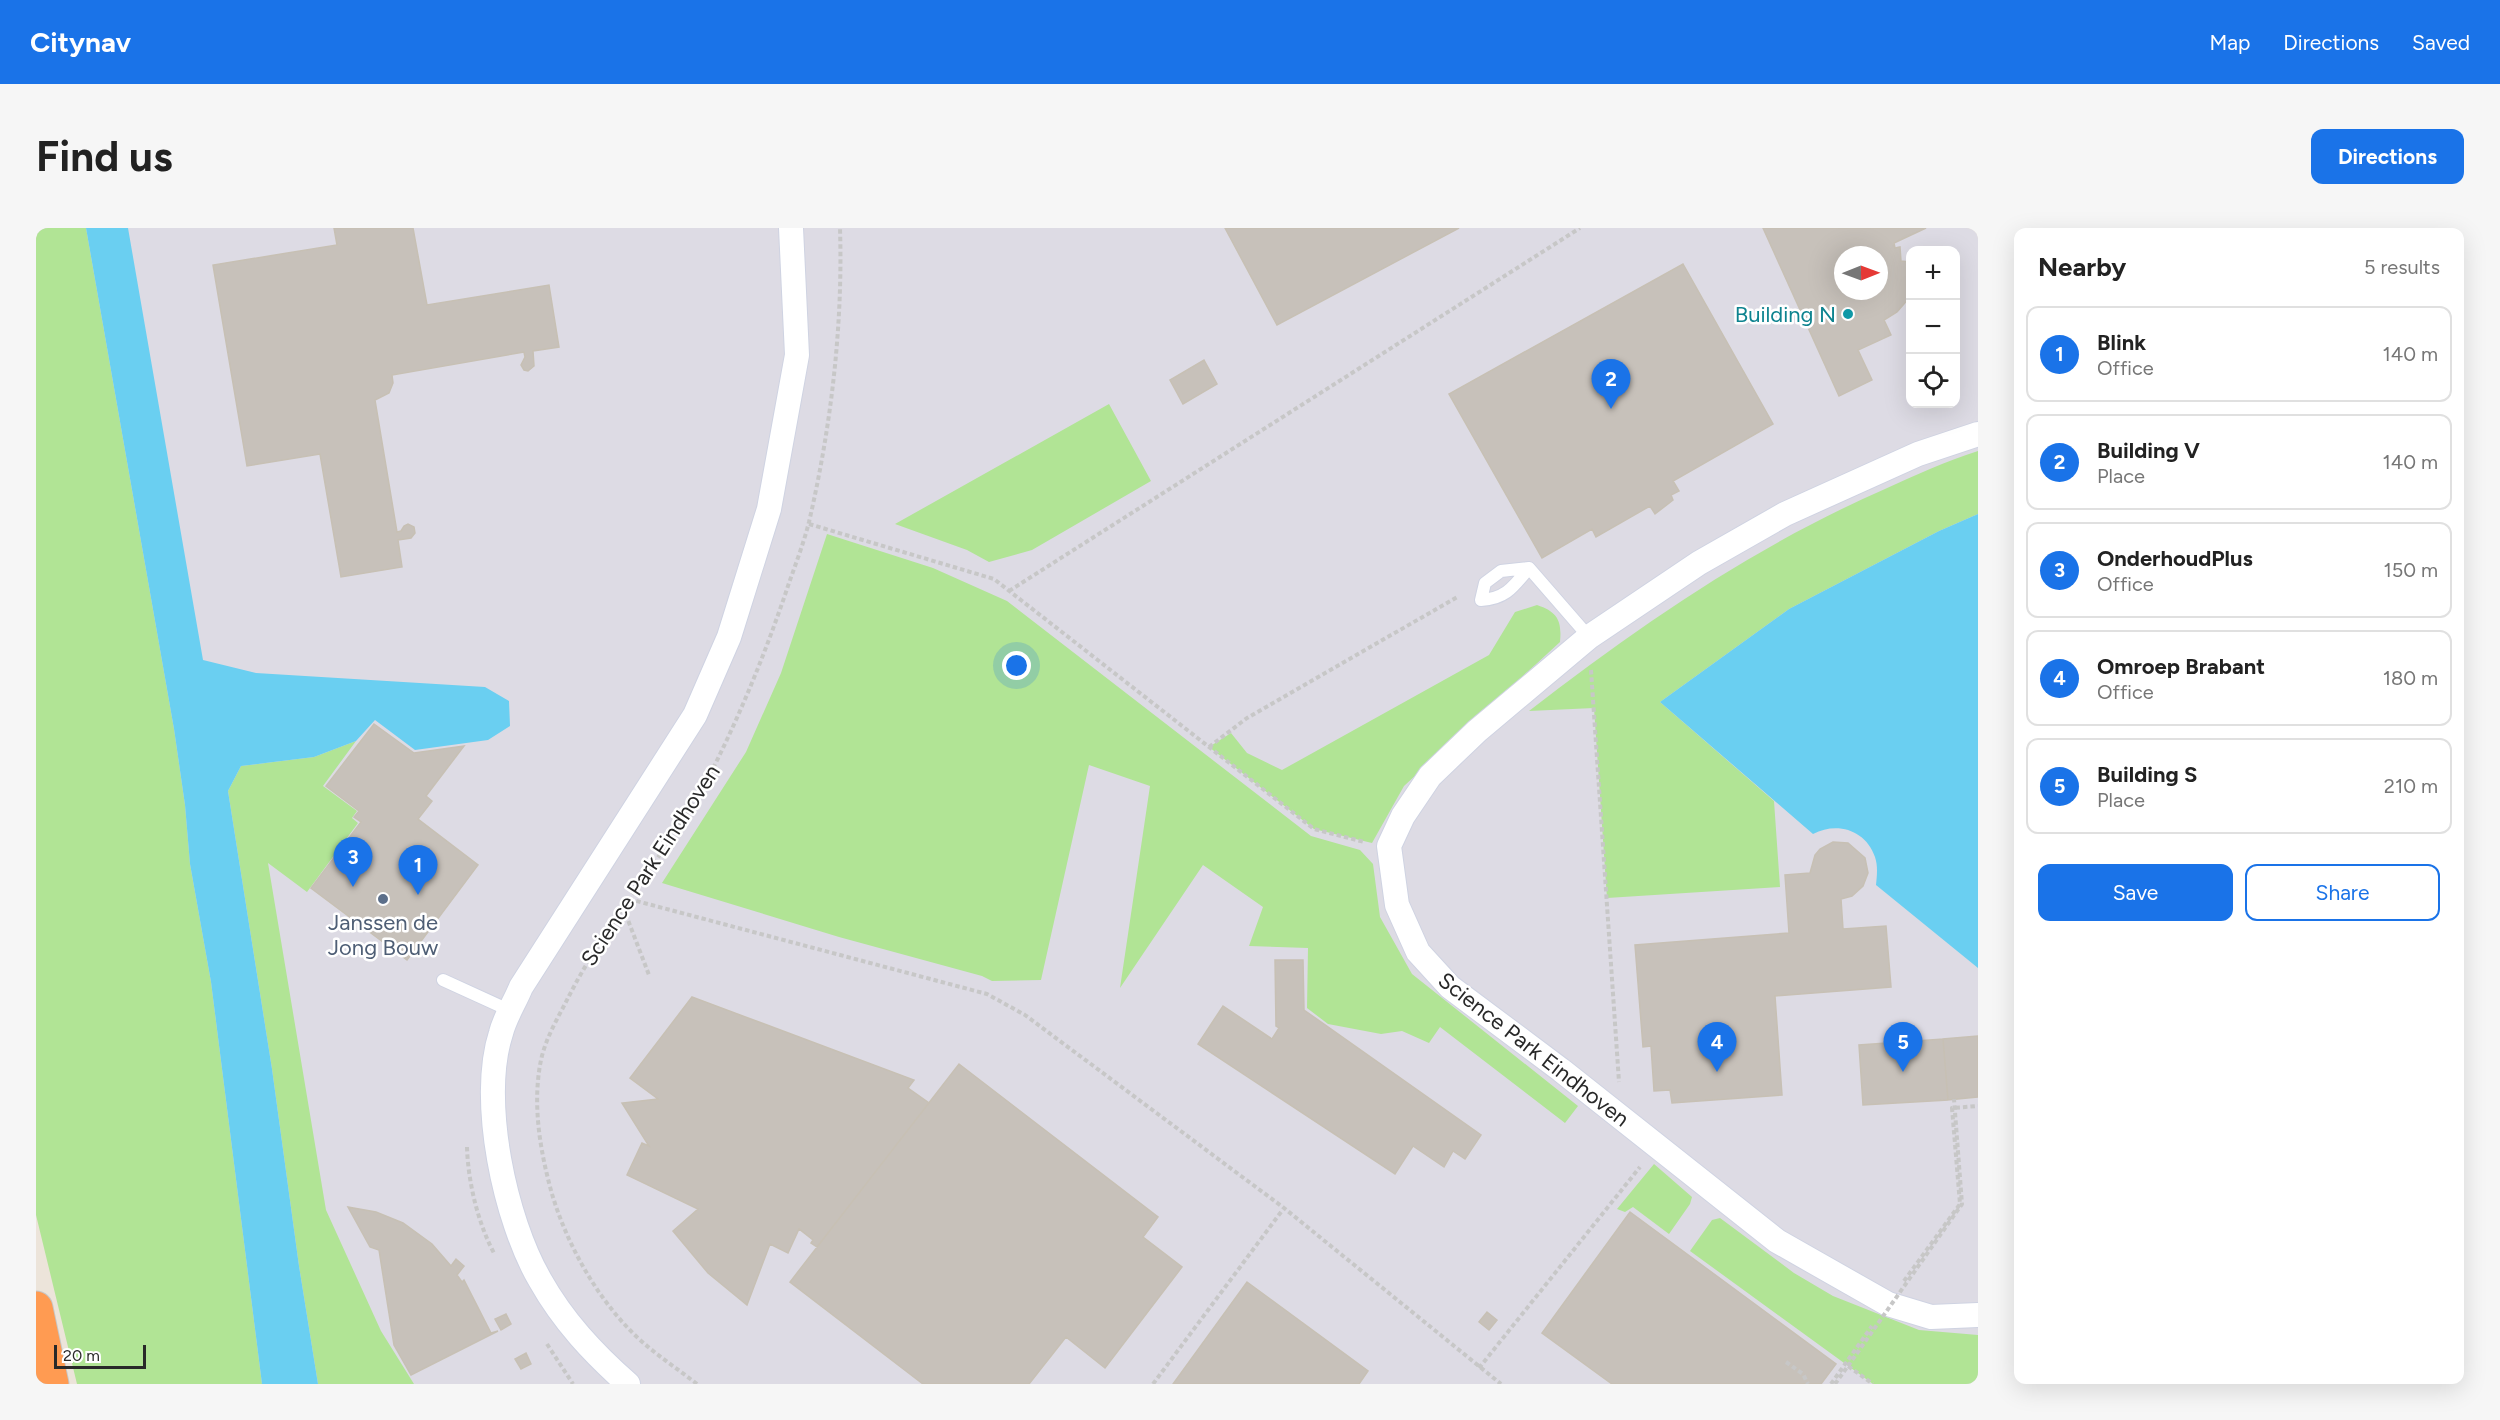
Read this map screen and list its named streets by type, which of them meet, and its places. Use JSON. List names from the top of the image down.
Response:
{
  "streets": {
    "street": ["Science Park Eindhoven"]
  },
  "places": ["Building N", "Janssen de Jong Bouw"],
  "scale_bar": "20 m",
  "north": "right",
  "page": {
    "header": "Citynav",
    "nav": ["Map", "Directions", "Saved"],
    "buttons": [
      "Directions",
      ["Save", "Share"]
    ],
    "title": "Find us",
    "heading": ["Nearby", "5 results"],
    "map_buttons": ["+", "−"],
    "list": [
      {
        "mark": "1",
        "name": "Blink",
        "note": "Office",
        "value": "140 m"
      },
      {
        "mark": "2",
        "name": "Building V",
        "note": "Place",
        "value": "140 m"
      },
      {
        "mark": "3",
        "name": "OnderhoudPlus",
        "note": "Office",
        "value": "150 m"
      },
      {
        "mark": "4",
        "name": "Omroep Brabant",
        "note": "Office",
        "value": "180 m"
      },
      {
        "mark": "5",
        "name": "Building S",
        "note": "Place",
        "value": "210 m"
      }
    ],
    "pins": [
      "2",
      "3",
      "1",
      "4",
      "5"
    ],
    "scale": "20 m"
  }
}
